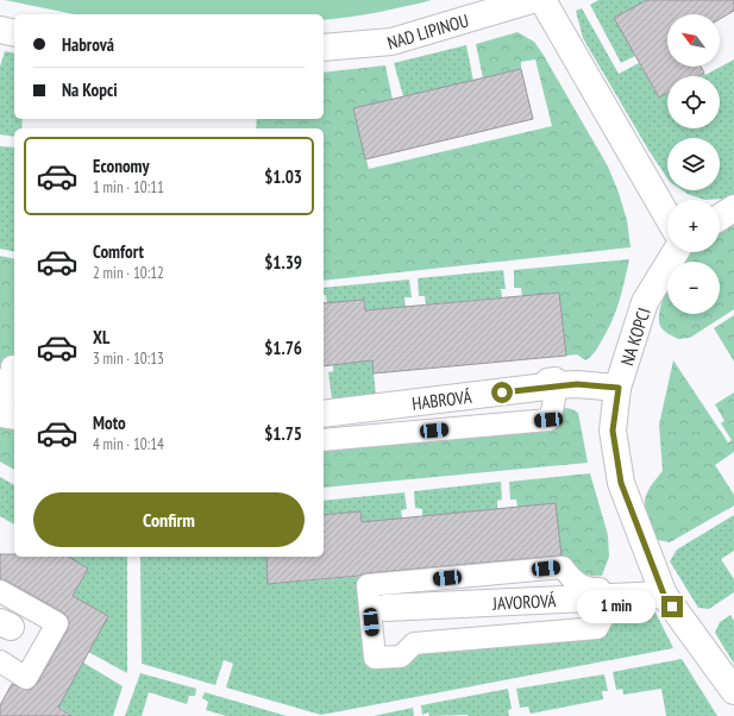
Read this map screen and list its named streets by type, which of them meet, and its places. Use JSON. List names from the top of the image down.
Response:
{
  "streets": {
    "street": [
      "NAD LIPINOU",
      "NA KOPCI",
      "HABROVÁ",
      "JAVOROVÁ"
    ]
  },
  "crossings": [
    ["NA KOPCI", "HABROVÁ"],
    ["NA KOPCI", "JAVOROVÁ"]
  ],
  "north": "top left",
  "page": {
    "map_buttons": ["+", "−"],
    "banner": ["Habrová", "Na Kopci"],
    "list": [
      {
        "name": "Economy",
        "note": "1 min · 10:11",
        "value": "$1.03"
      },
      {
        "name": "Comfort",
        "note": "2 min · 10:12",
        "value": "$1.39"
      },
      {
        "name": "XL",
        "note": "3 min · 10:13",
        "value": "$1.76"
      },
      {
        "name": "Moto",
        "note": "4 min · 10:14",
        "value": "$1.75"
      }
    ],
    "buttons": "Confirm",
    "bubble": "1 min"
  }
}
